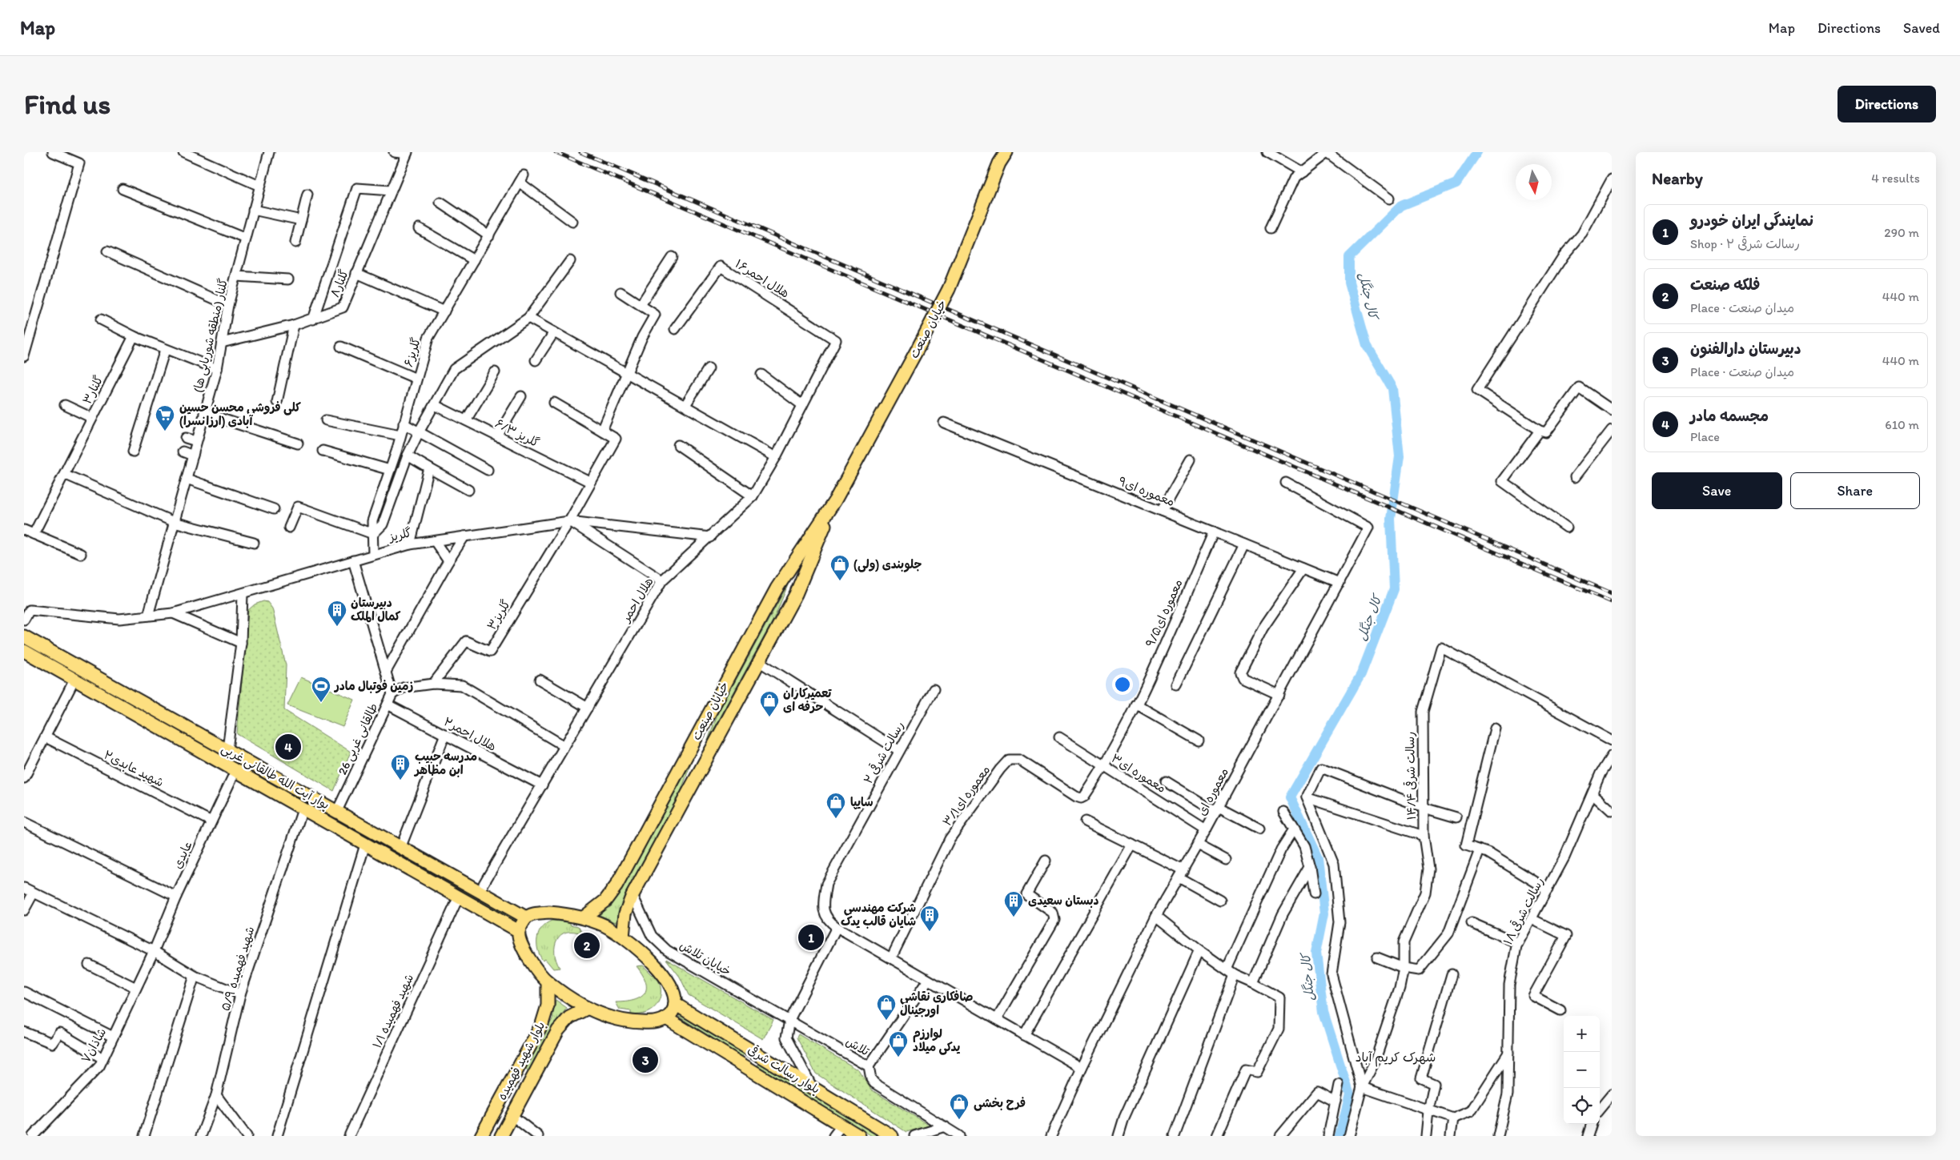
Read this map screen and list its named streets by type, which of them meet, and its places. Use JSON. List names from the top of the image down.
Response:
{
  "streets": {
    "main road": [
      "خیابان صنعت",
      "بوار آیت الله طالقانی غربی",
      "بلوار شهید فهمیده",
      "بلوار رسالت شرقی"
    ],
    "street": [
      "هلال احمر۱۶",
      "گلنار۸",
      "گلنار (منطقه شوریابی ها)",
      "گلریز۶",
      "گلنار۳",
      "گلریز ۶/۳",
      "معموره ای۹",
      "گلریز",
      "هلال احمر",
      "معموره ای۹/۵",
      "گلریز۳",
      "هلال احمر۲",
      "طالقانی غربی 26",
      "رسالت شرقی ۲",
      "شهید عابدی۲",
      "معموره ای۳",
      "رسالت شرقی ۱۴/۴",
      "معموره ای",
      "معموره ای۳/۱",
      "عابدی",
      "رسالت شرقی ۱۸",
      "خیابان تلاش",
      "شهید فهمیده ۵/۹",
      "شهید فهمیده ۱/۱",
      "شاذان۷",
      "تلاش"
    ]
  },
  "crossings": [
    ["هلال احمر۱۶", "هلال احمر"],
    ["گلنار۸", "گلنار (منطقه شوریابی ها)"],
    ["خیابان صنعت", "خیابان تلاش"],
    ["گلنار (منطقه شوریابی ها)", "گلریز"],
    ["گلریز۶", "گلریز"],
    ["معموره ای۹", "معموره ای۹/۵"],
    ["معموره ای۹", "معموره ای"],
    ["گلریز", "هلال احمر"],
    ["گلریز", "گلریز۳"],
    ["گلریز", "طالقانی غربی 26"],
    ["هلال احمر", "هلال احمر۲"],
    ["هلال احمر", "بوار آیت الله طالقانی غربی"],
    ["معموره ای۹/۵", "معموره ای۳"],
    ["معموره ای۹/۵", "معموره ای۳/۱"],
    ["هلال احمر۲", "طالقانی غربی 26"],
    ["طالقانی غربی 26", "بوار آیت الله طالقانی غربی"],
    ["رسالت شرقی ۲", "معموره ای"],
    ["رسالت شرقی ۲", "معموره ای۳/۱"],
    ["شهید عابدی۲", "عابدی"],
    ["معموره ای۳", "معموره ای"],
    ["معموره ای۳", "معموره ای۳/۱"],
    ["بوار آیت الله طالقانی غربی", "عابدی"],
    ["بوار آیت الله طالقانی غربی", "شهید فهمیده ۵/۹"],
    ["بوار آیت الله طالقانی غربی", "شهید فهمیده ۱/۱"],
    ["عابدی", "شاذان۷"],
    ["خیابان تلاش", "تلاش"]
  ],
  "districts": ["شهرک کریم آباد"],
  "water": ["کال جنگل"],
  "places": {
    "supermarket": ["کلی فروشی محسن حسین آبادی (ارزانسرا)"],
    "shop": [
      "جلوبندی (ولی)",
      "تعمیرکاران حرفه ای",
      "سایپا",
      "صافكاري نقاشي اورجينال",
      "لوارزم یدکی میلاد",
      "فرح بخشی"
    ],
    "building": [
      "دبیرستان کمال الملک",
      "مدرسه حبیب ابن مظاهر",
      "دبستان سعیدی",
      "شرکت مهندسی شایان قالب یدک"
    ],
    "sports": ["زمین فوتبال مادر"]
  },
  "north": "bottom",
  "page": {
    "header": "Map",
    "nav": ["Map", "Directions", "Saved"],
    "buttons": [
      "Directions",
      ["Save", "Share"]
    ],
    "title": "Find us",
    "heading": ["Nearby", "4 results"],
    "list": [
      {
        "mark": "1",
        "name": "نمایندگی ایران خودرو",
        "note": "Shop · رسالت شرقی ۲",
        "value": "290 m"
      },
      {
        "mark": "2",
        "name": "فلکه صنعت",
        "note": "Place · میدان صنعت",
        "value": "440 m"
      },
      {
        "mark": "3",
        "name": "دبیرستان دارالفنون",
        "note": "Place · میدان صنعت",
        "value": "440 m"
      },
      {
        "mark": "4",
        "name": "مجسمه مادر",
        "note": "Place",
        "value": "610 m"
      }
    ],
    "pins": [
      "4",
      "1",
      "2",
      "3"
    ],
    "map_buttons": ["+", "−"]
  }
}
